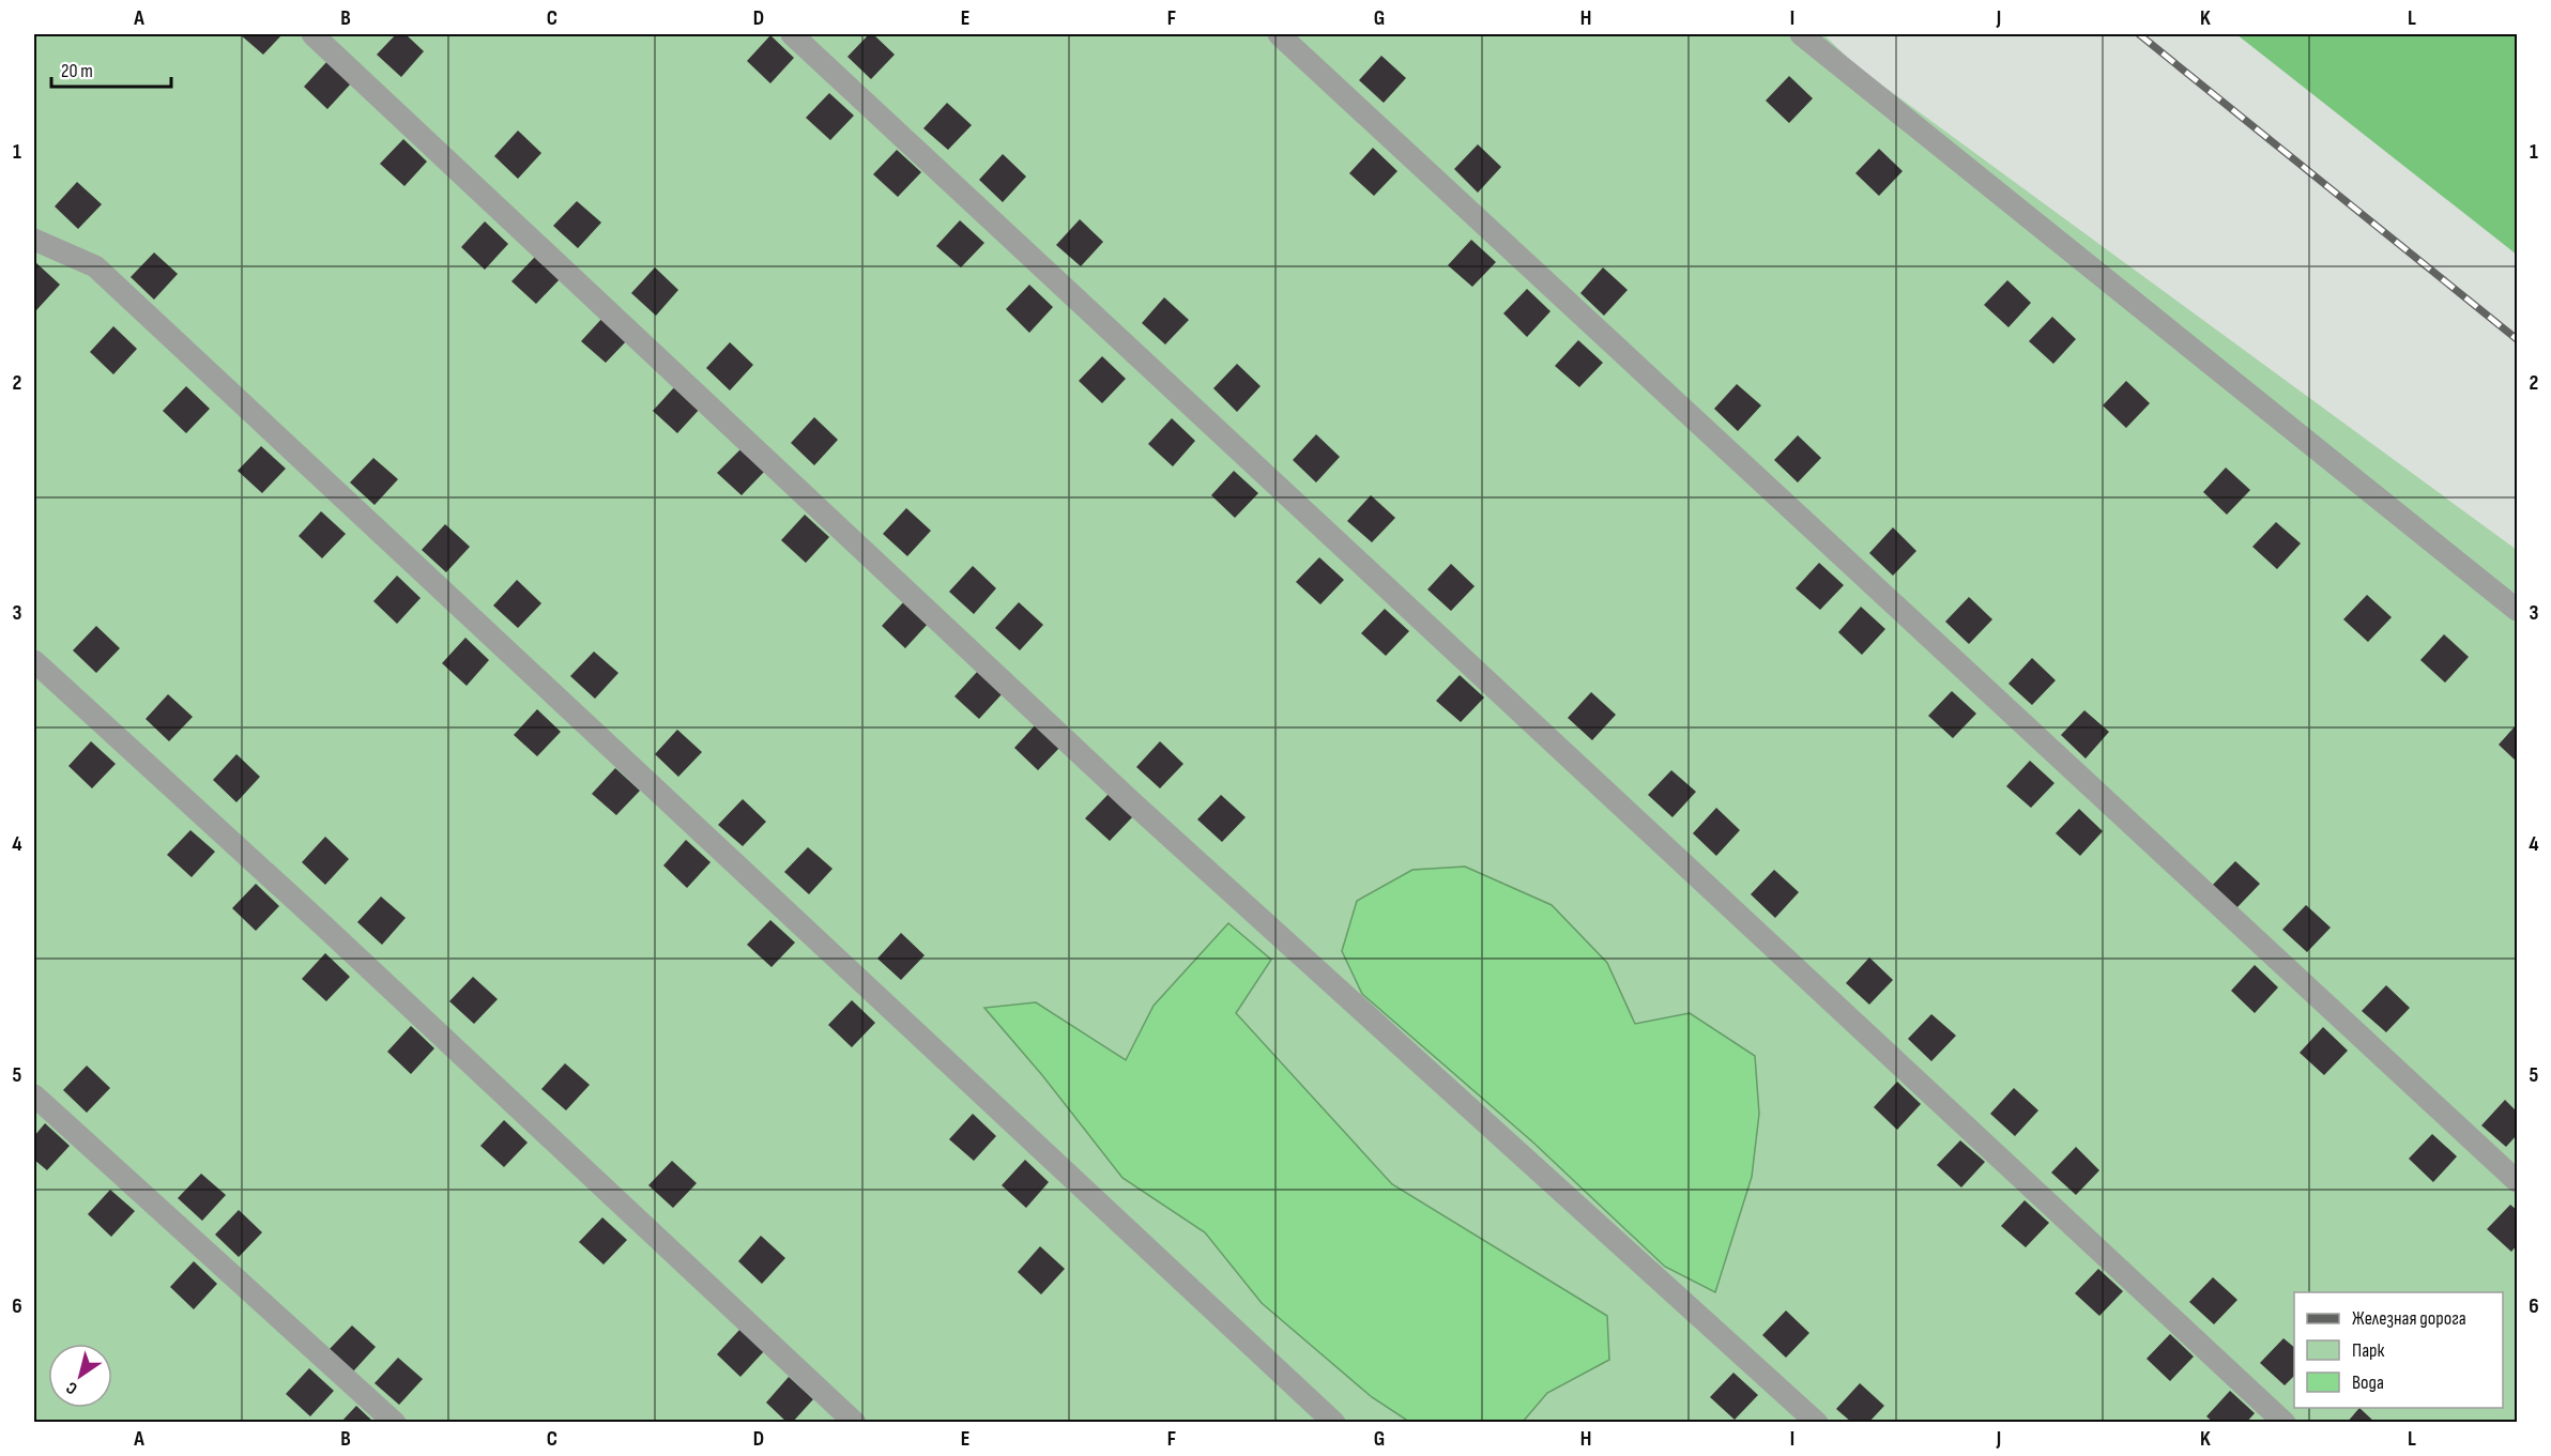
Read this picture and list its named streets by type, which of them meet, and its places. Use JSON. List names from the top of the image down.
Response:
{
  "legend": ["Железная дорога", "Парк", "Вода"],
  "scale_bar": "20 m",
  "north": "bottom left",
  "grid": {
    "columns": [
      "A",
      "B",
      "C",
      "D",
      "E",
      "F",
      "G",
      "H",
      "I",
      "J",
      "K",
      "L"
    ],
    "rows": [
      "1",
      "2",
      "3",
      "4",
      "5",
      "6"
    ]
  }
}
